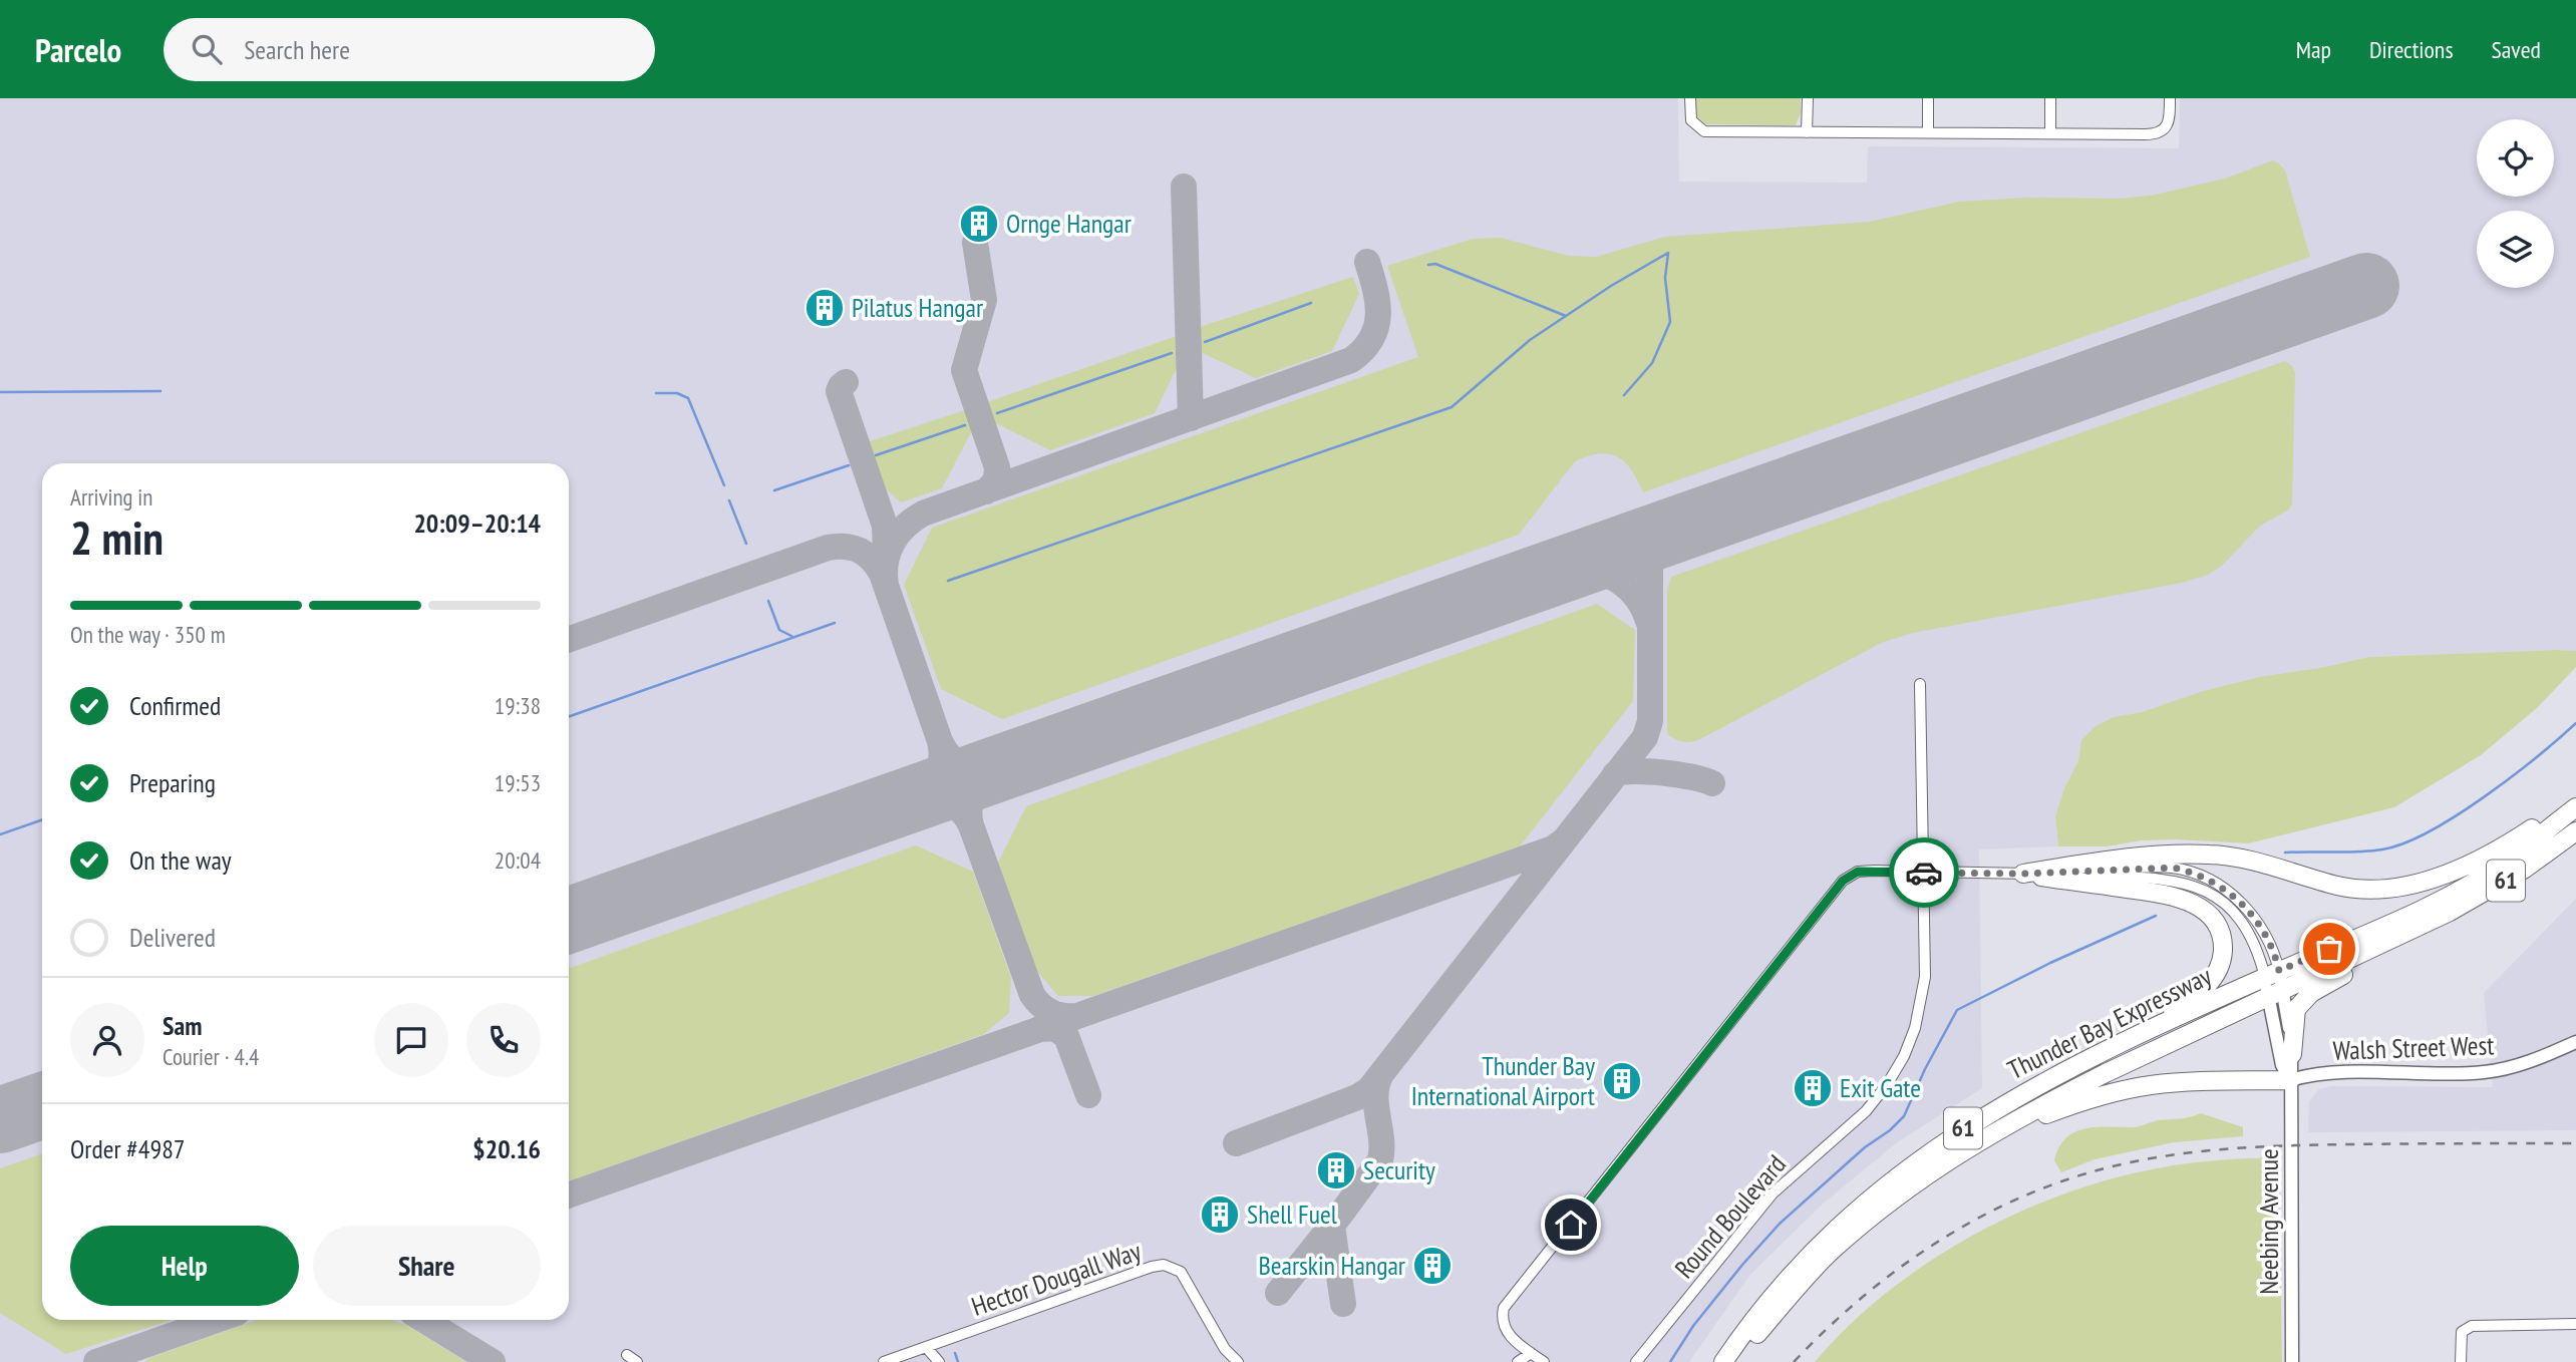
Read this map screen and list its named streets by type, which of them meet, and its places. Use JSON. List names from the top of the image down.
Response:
{
  "streets": {
    "highway": ["61", "Thunder Bay Expressway"],
    "main road": ["Walsh Street West", "Neebing Avenue"],
    "street": ["Round Boulevard", "Hector Dougall Way"]
  },
  "crossings": [
    ["Thunder Bay Expressway", "Neebing Avenue"],
    ["Walsh Street West", "Neebing Avenue"]
  ],
  "places": {
    "building": [
      "Ornge Hangar",
      "Pilatus Hangar",
      "Thunder Bay International Airport",
      "Exit Gate",
      "Security",
      "Shell Fuel",
      "Bearskin Hangar"
    ]
  },
  "page": {
    "header": "Parcelo",
    "search": "Search here",
    "nav": ["Map", "Directions", "Saved"],
    "heading": ["2 min", "Arriving in", "20:09–20:14"],
    "panel": [
      "Sam",
      "Courier · 4.4",
      "Order #4987",
      "$20.16"
    ],
    "bar": "On the way · 350 m",
    "list": [
      ["Confirmed", "19:38"],
      ["Preparing", "19:53"],
      ["On the way", "20:04"],
      "Delivered"
    ],
    "buttons": ["Help", "Share"]
  }
}
